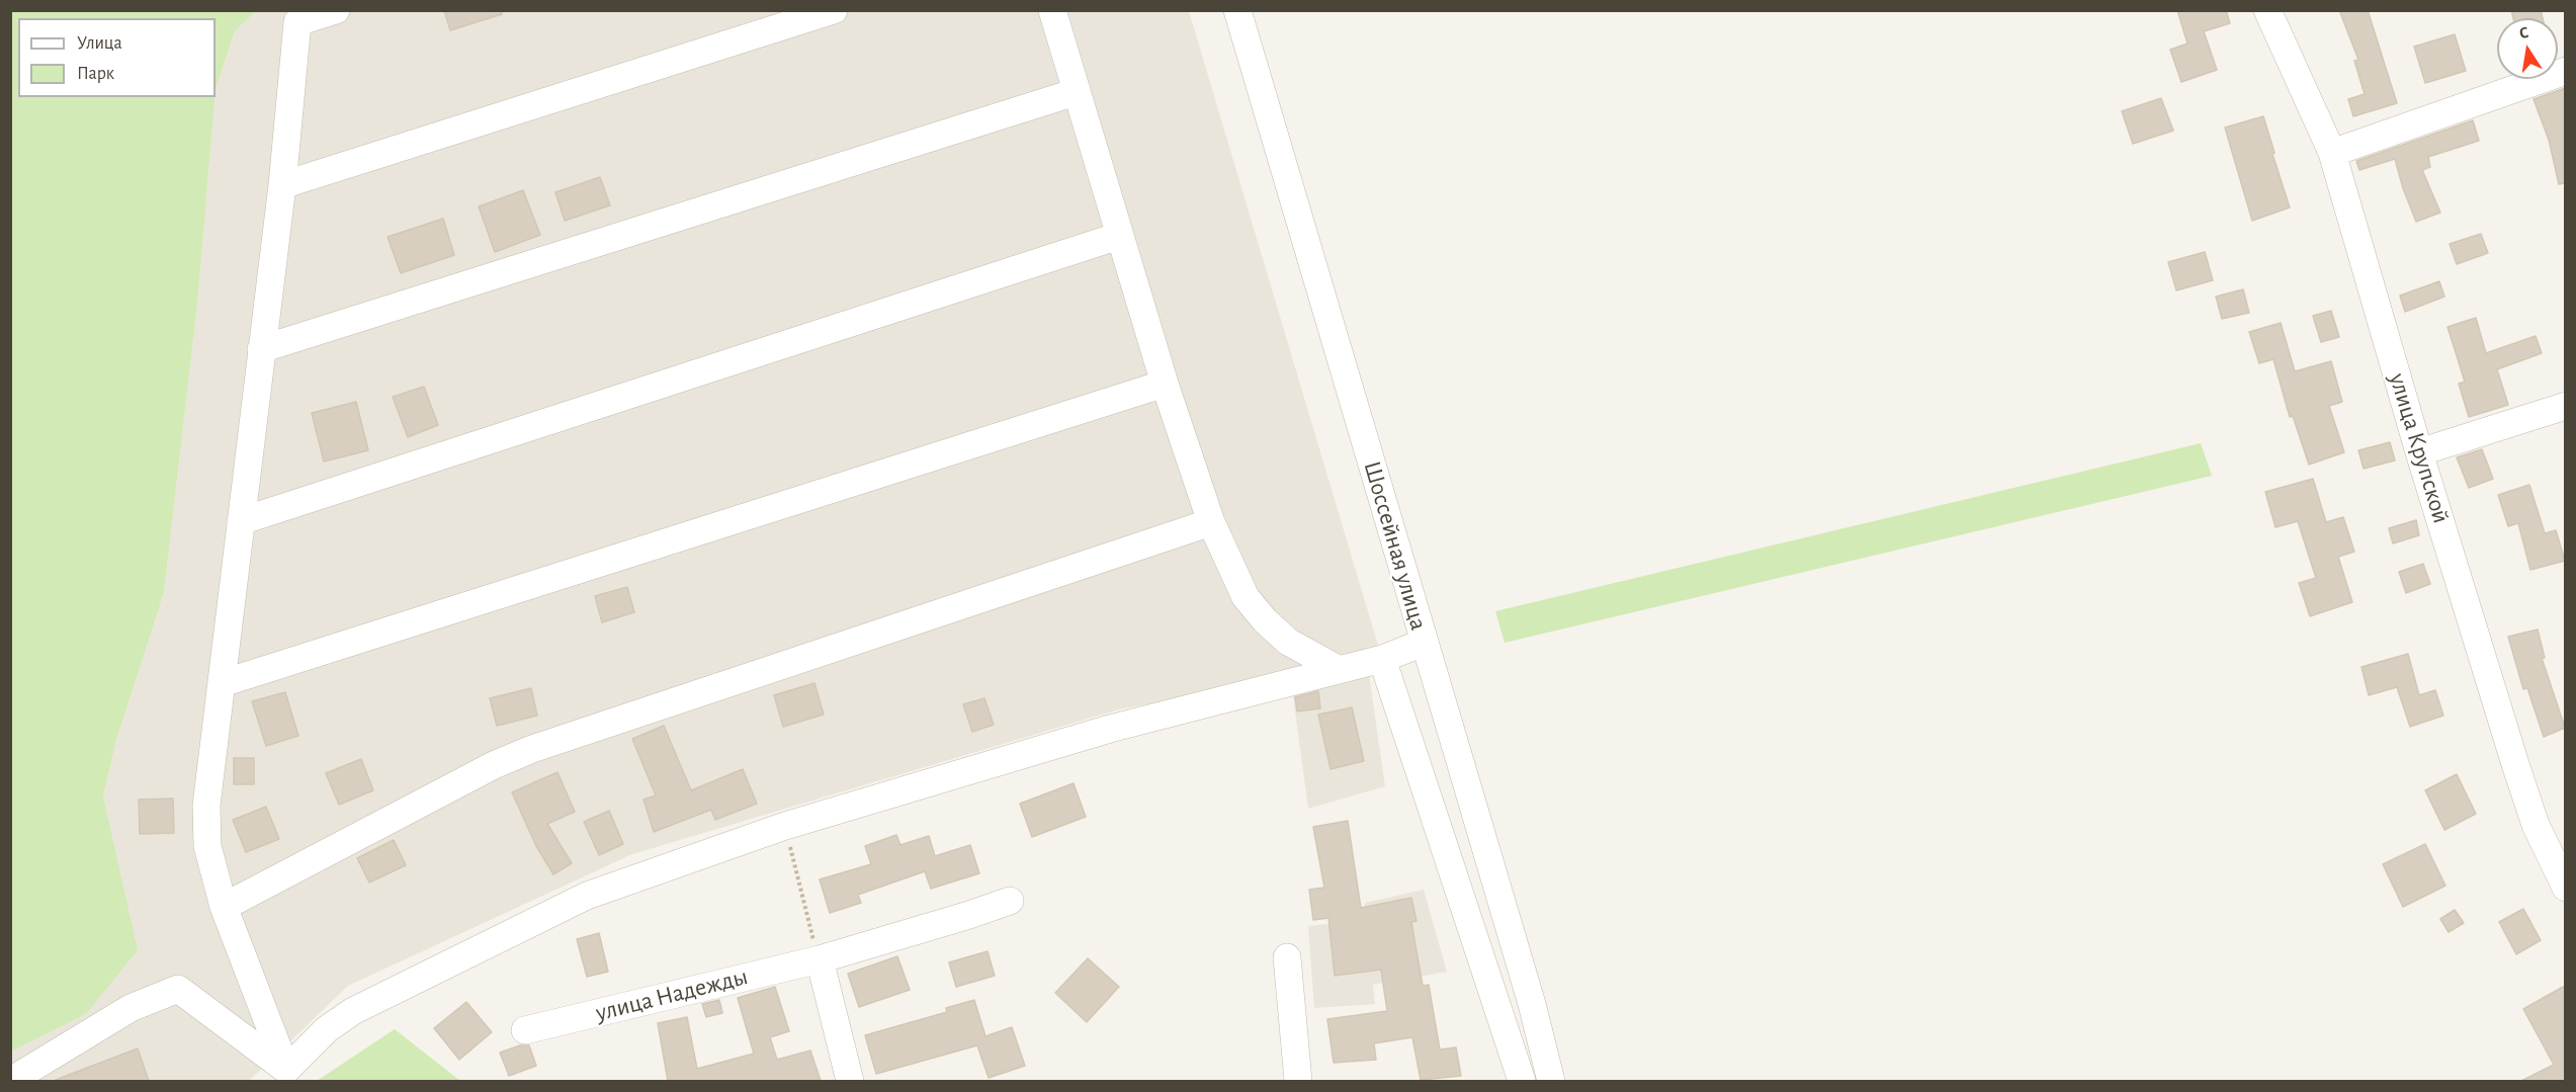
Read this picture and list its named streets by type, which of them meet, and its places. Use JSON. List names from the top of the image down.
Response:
{
  "streets": {
    "street": ["улица Крупской", "Шоссейная улица", "улица Надежды"]
  },
  "legend": ["Улица", "Парк"],
  "north": "top"
}
